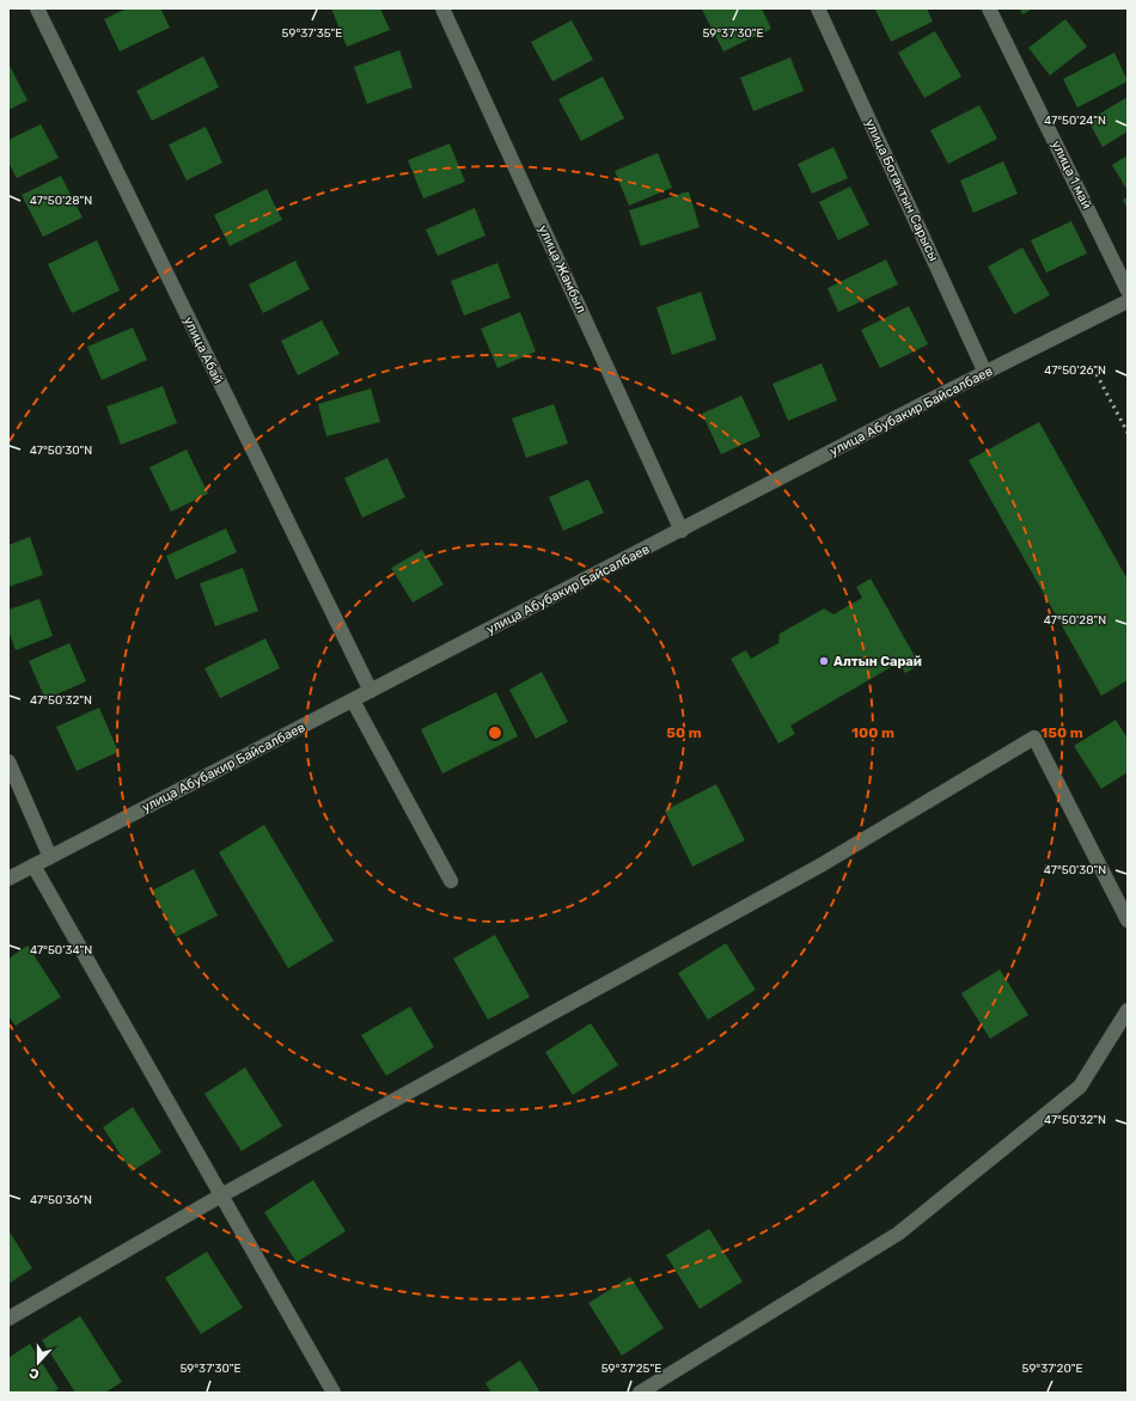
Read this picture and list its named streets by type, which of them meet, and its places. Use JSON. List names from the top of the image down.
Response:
{
  "streets": {
    "street": [
      "улица 1 май",
      "улица Ботактын Сарысы",
      "улица Жамбыл",
      "улица Абай",
      "улица Абубакир Байсалбаев"
    ]
  },
  "crossings": [
    ["улица Ботактын Сарысы", "улица Абубакир Байсалбаев"],
    ["улица Жамбыл", "улица Абубакир Байсалбаев"],
    ["улица Абай", "улица Абубакир Байсалбаев"]
  ],
  "places": ["Алтын Сарай"],
  "north": "bottom",
  "coordinates": [
    "59°37'35\"E",
    "59°37'30\"E",
    "47°50'24\"N",
    "47°50'28\"N",
    "47°50'26\"N",
    "47°50'30\"N",
    "47°50'32\"N",
    "47°50'34\"N",
    "47°50'36\"N",
    "59°37'25\"E",
    "59°37'20\"E"
  ],
  "rings": ["50 m", "100 m", "150 m"]
}
